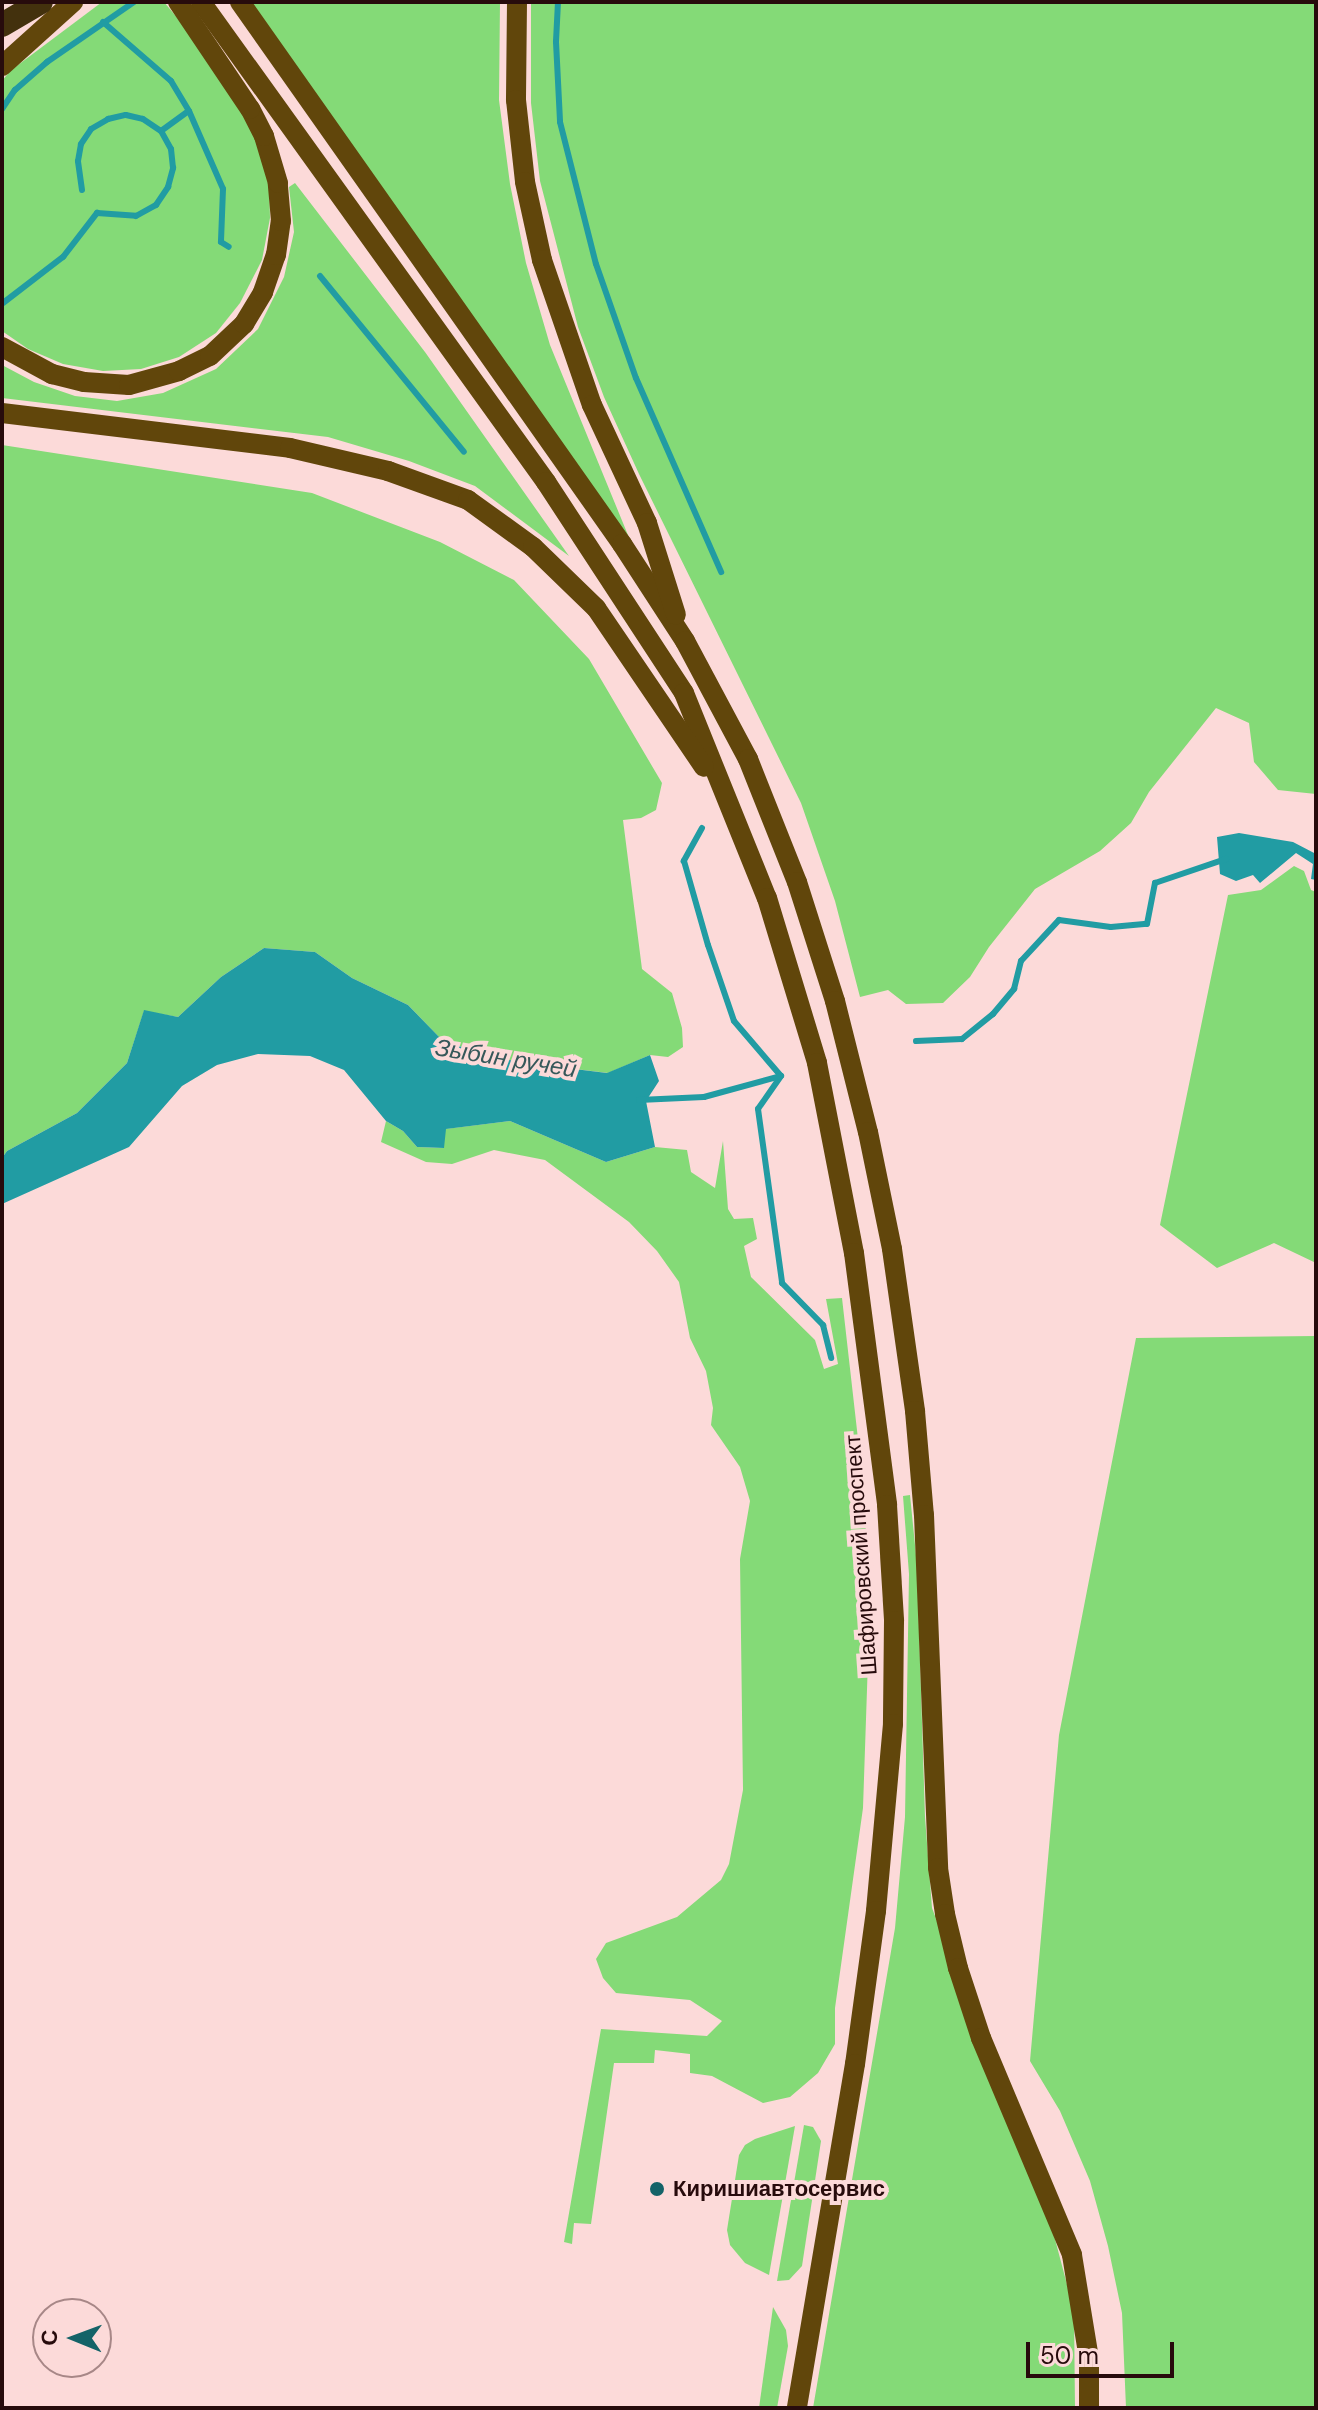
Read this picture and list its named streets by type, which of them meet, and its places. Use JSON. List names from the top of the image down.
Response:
{
  "streets": {
    "main road": ["Шафировский проспект"]
  },
  "water": ["Зыбин ручей"],
  "places": ["Киришиавтосервис"],
  "scale_bar": "50 m",
  "north": "left"
}
